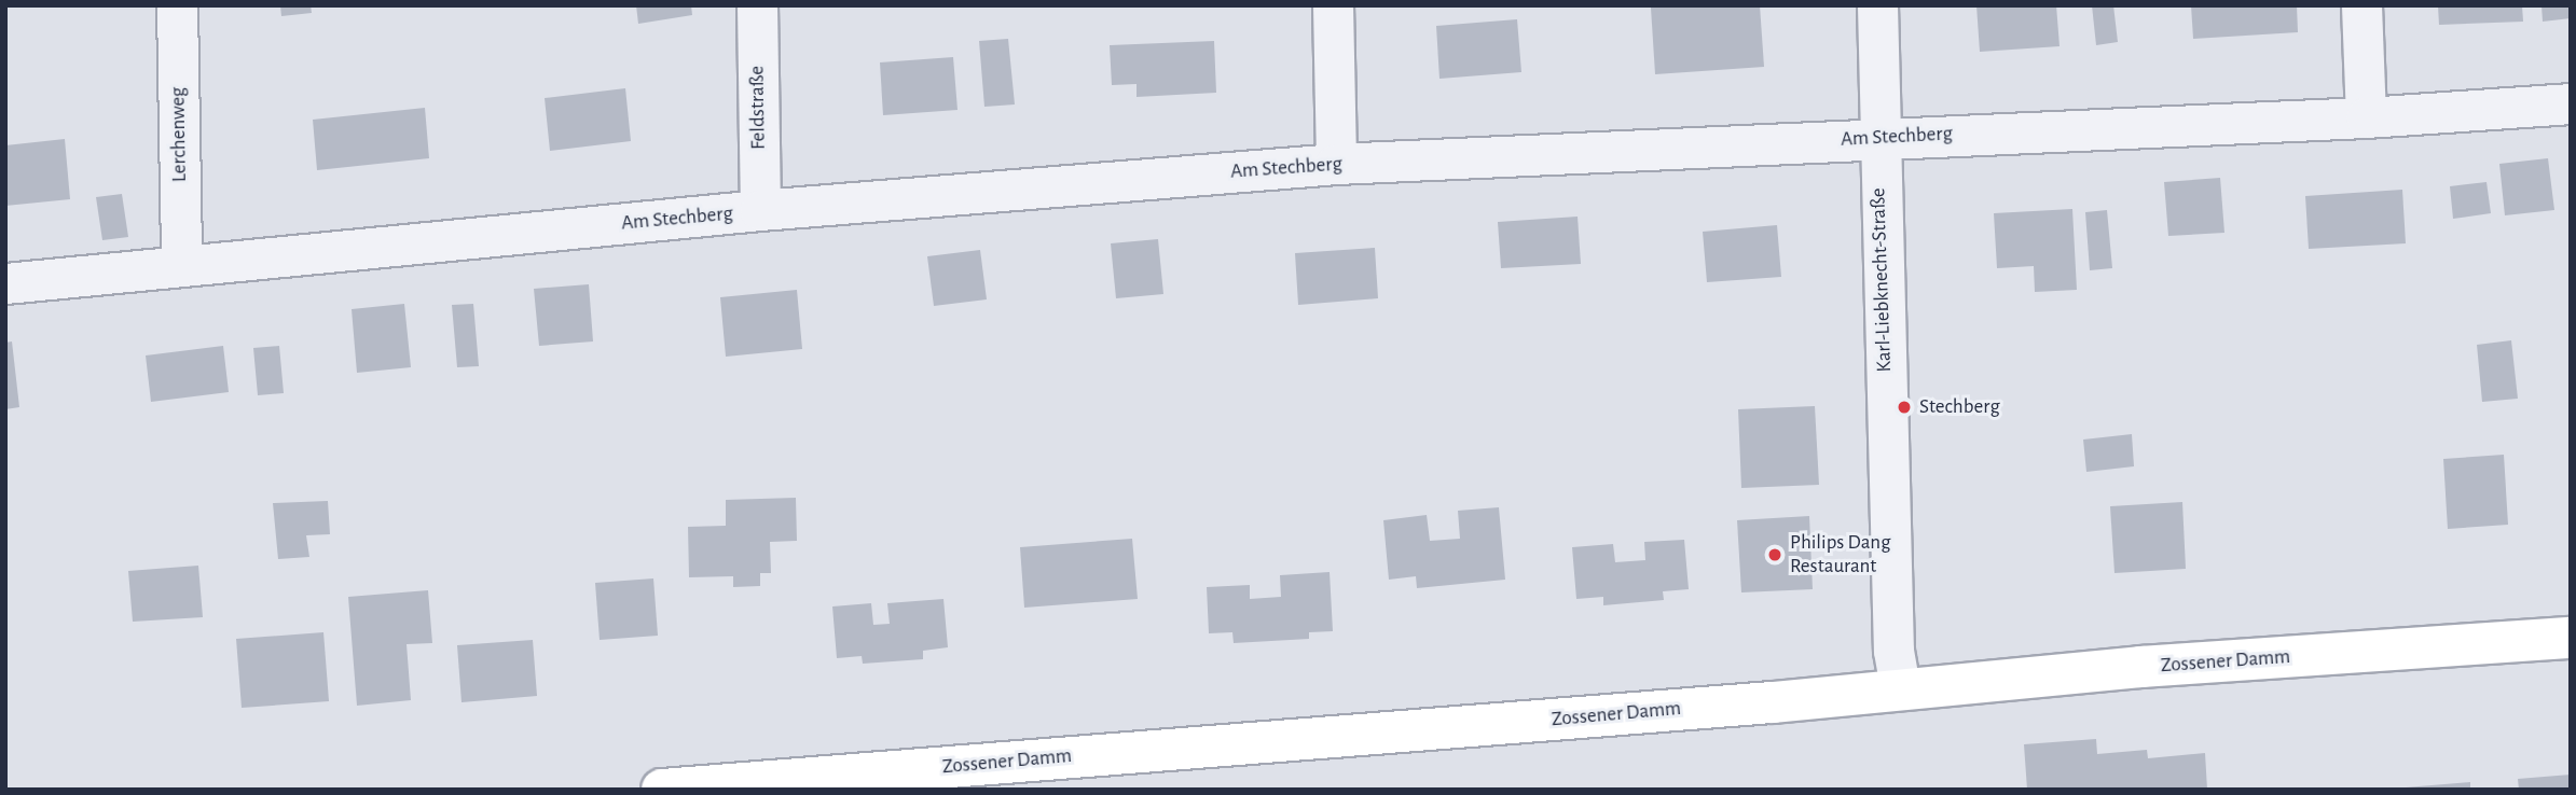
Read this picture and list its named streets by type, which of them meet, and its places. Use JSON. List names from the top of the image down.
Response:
{
  "streets": {
    "main road": ["Zossener Damm"],
    "street": [
      "Feldstraße",
      "Lerchenweg",
      "Am Stechberg",
      "Karl-Liebknecht-Straße"
    ]
  },
  "crossings": [
    ["Feldstraße", "Am Stechberg"],
    ["Lerchenweg", "Am Stechberg"],
    ["Am Stechberg", "Karl-Liebknecht-Straße"],
    ["Karl-Liebknecht-Straße", "Zossener Damm"]
  ],
  "places": ["Stechberg", "Philips Dang Restaurant"]
}
